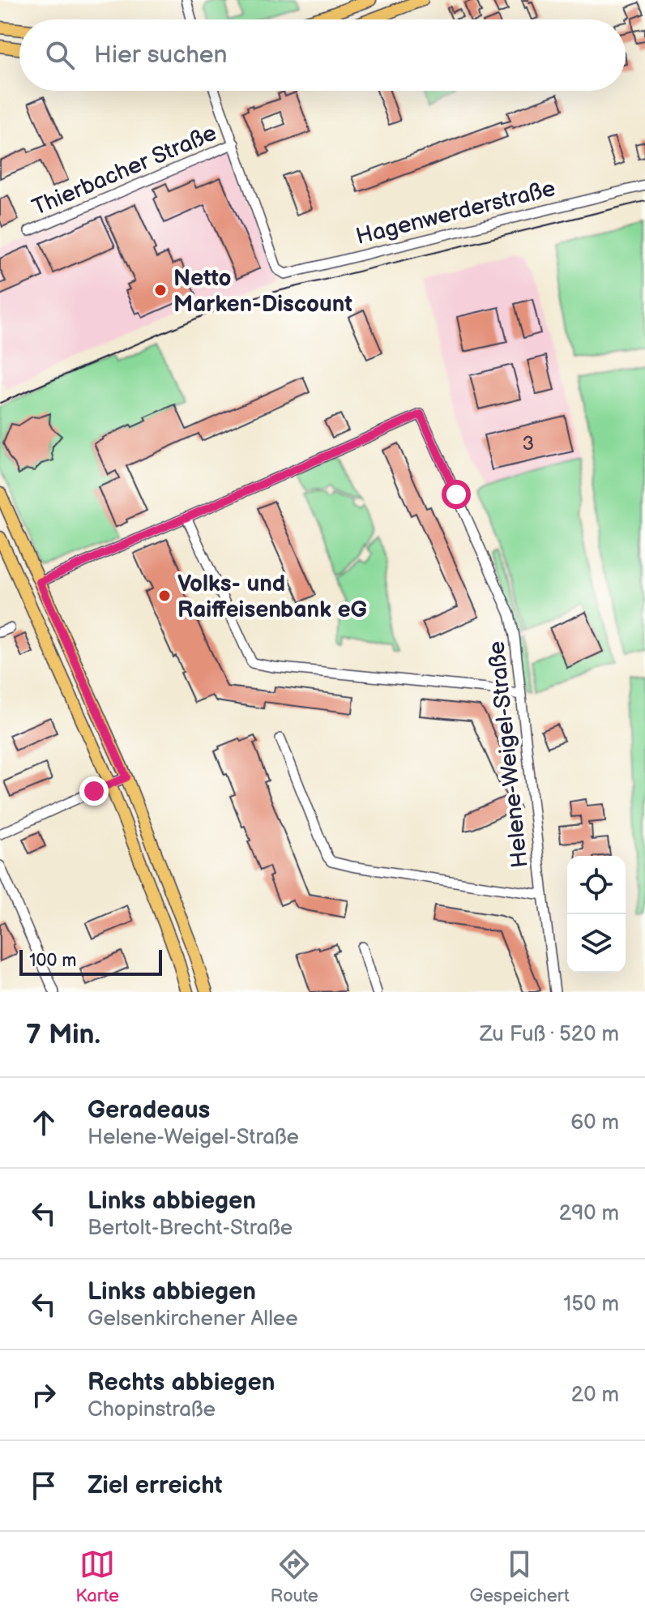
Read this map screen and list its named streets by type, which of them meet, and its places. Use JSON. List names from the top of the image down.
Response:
{
  "streets": {
    "street": ["Thierbacher Straße", "Hagenwerderstraße", "Helene-Weigel-Straße"]
  },
  "crossings": [
    ["Thierbacher Straße", "Hagenwerderstraße"]
  ],
  "places": ["Netto Marken-Discount", "Volks- und Raiffeisenbank eG"],
  "house_numbers": ["3"],
  "scale_bar": "100 m",
  "page": {
    "search": "Hier suchen",
    "scale": "100 m",
    "heading": ["7 Min.", "Zu Fuß · 520 m"],
    "list": [
      ["Geradeaus", "Helene-Weigel-Straße", "60 m"],
      ["Links abbiegen", "Bertolt-Brecht-Straße", "290 m"],
      ["Links abbiegen", "Gelsenkirchener Allee", "150 m"],
      ["Rechts abbiegen", "Chopinstraße", "20 m"],
      "Ziel erreicht"
    ],
    "nav": ["Karte", "Route", "Gespeichert"]
  }
}
